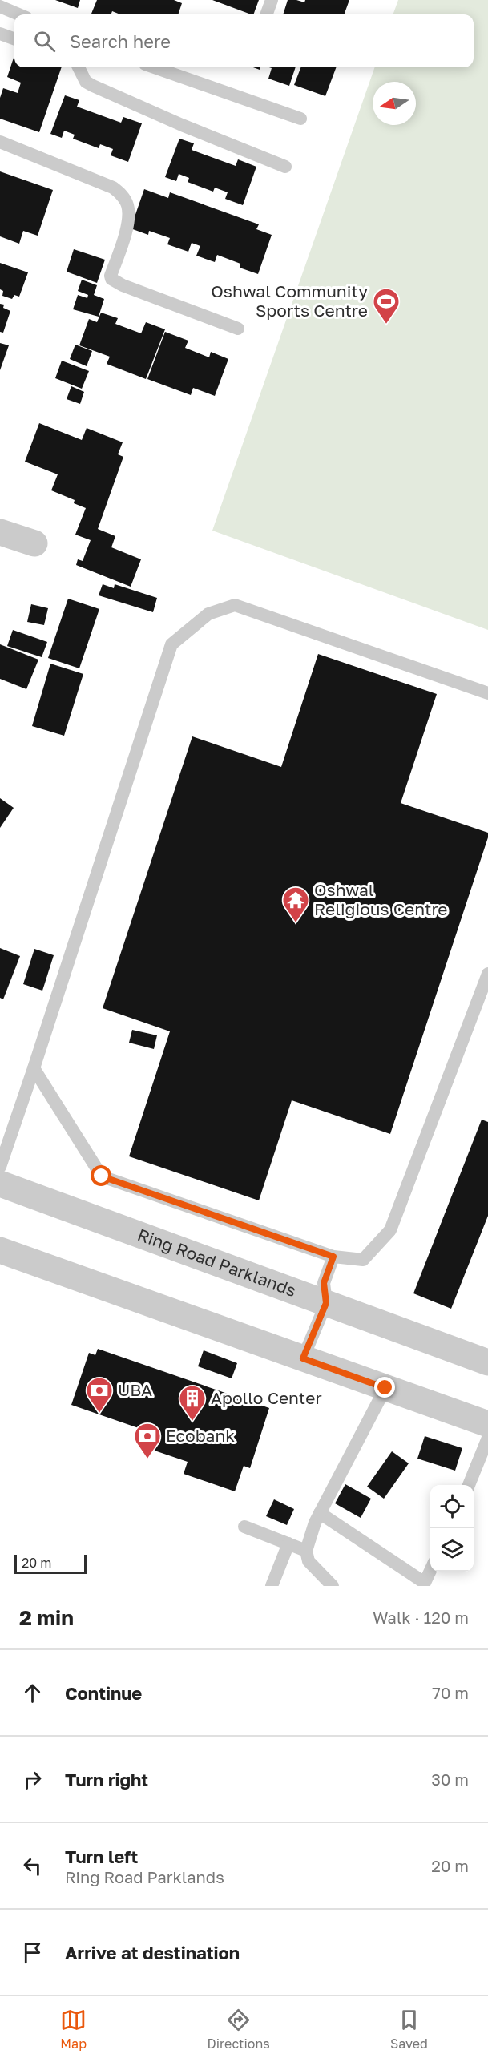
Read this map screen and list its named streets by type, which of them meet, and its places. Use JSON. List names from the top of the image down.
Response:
{
  "streets": {
    "street": ["Ring Road Parklands"]
  },
  "places": {
    "sports": ["Oshwal Community Sports Centre"],
    "temple": ["Oshwal Religious Centre"],
    "bank": ["UBA", "Ecobank"],
    "building": ["Apollo Center"]
  },
  "scale_bar": "20 m",
  "north": "left",
  "page": {
    "search": "Search here",
    "scale": "20 m",
    "heading": ["2 min", "Walk · 120 m"],
    "list": [
      ["Continue", "70 m"],
      ["Turn right", "30 m"],
      ["Turn left", "Ring Road Parklands", "20 m"],
      "Arrive at destination"
    ],
    "nav": ["Map", "Directions", "Saved"]
  }
}
